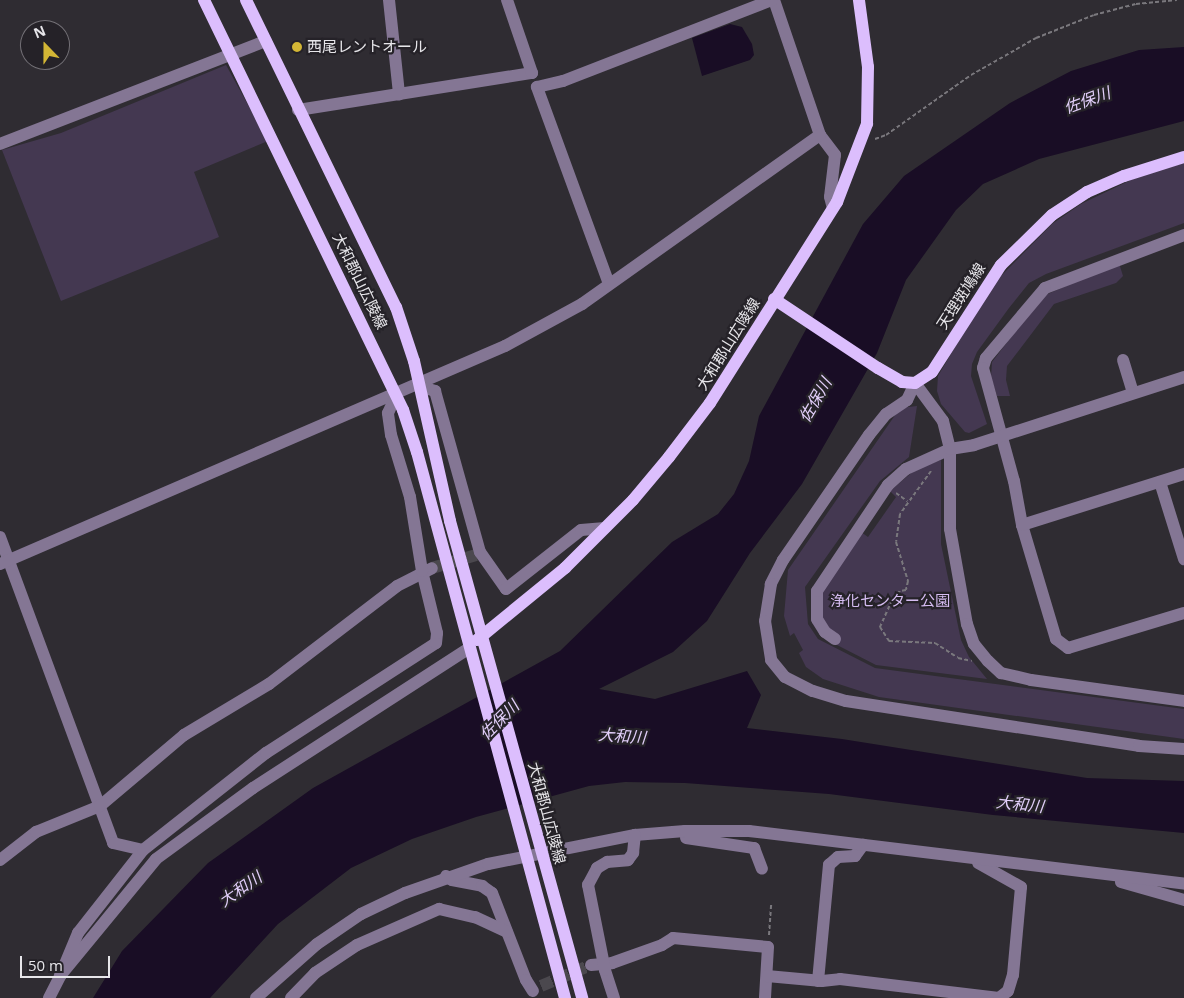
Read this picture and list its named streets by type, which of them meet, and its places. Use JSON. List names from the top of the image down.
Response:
{
  "streets": {
    "main road": ["大和郡山広陵線", "天理斑鳩線"]
  },
  "water": ["佐保川", "大和川"],
  "parks": ["浄化センター公園"],
  "places": ["西尾レントオール"],
  "scale_bar": "50 m",
  "north": "top"
}
